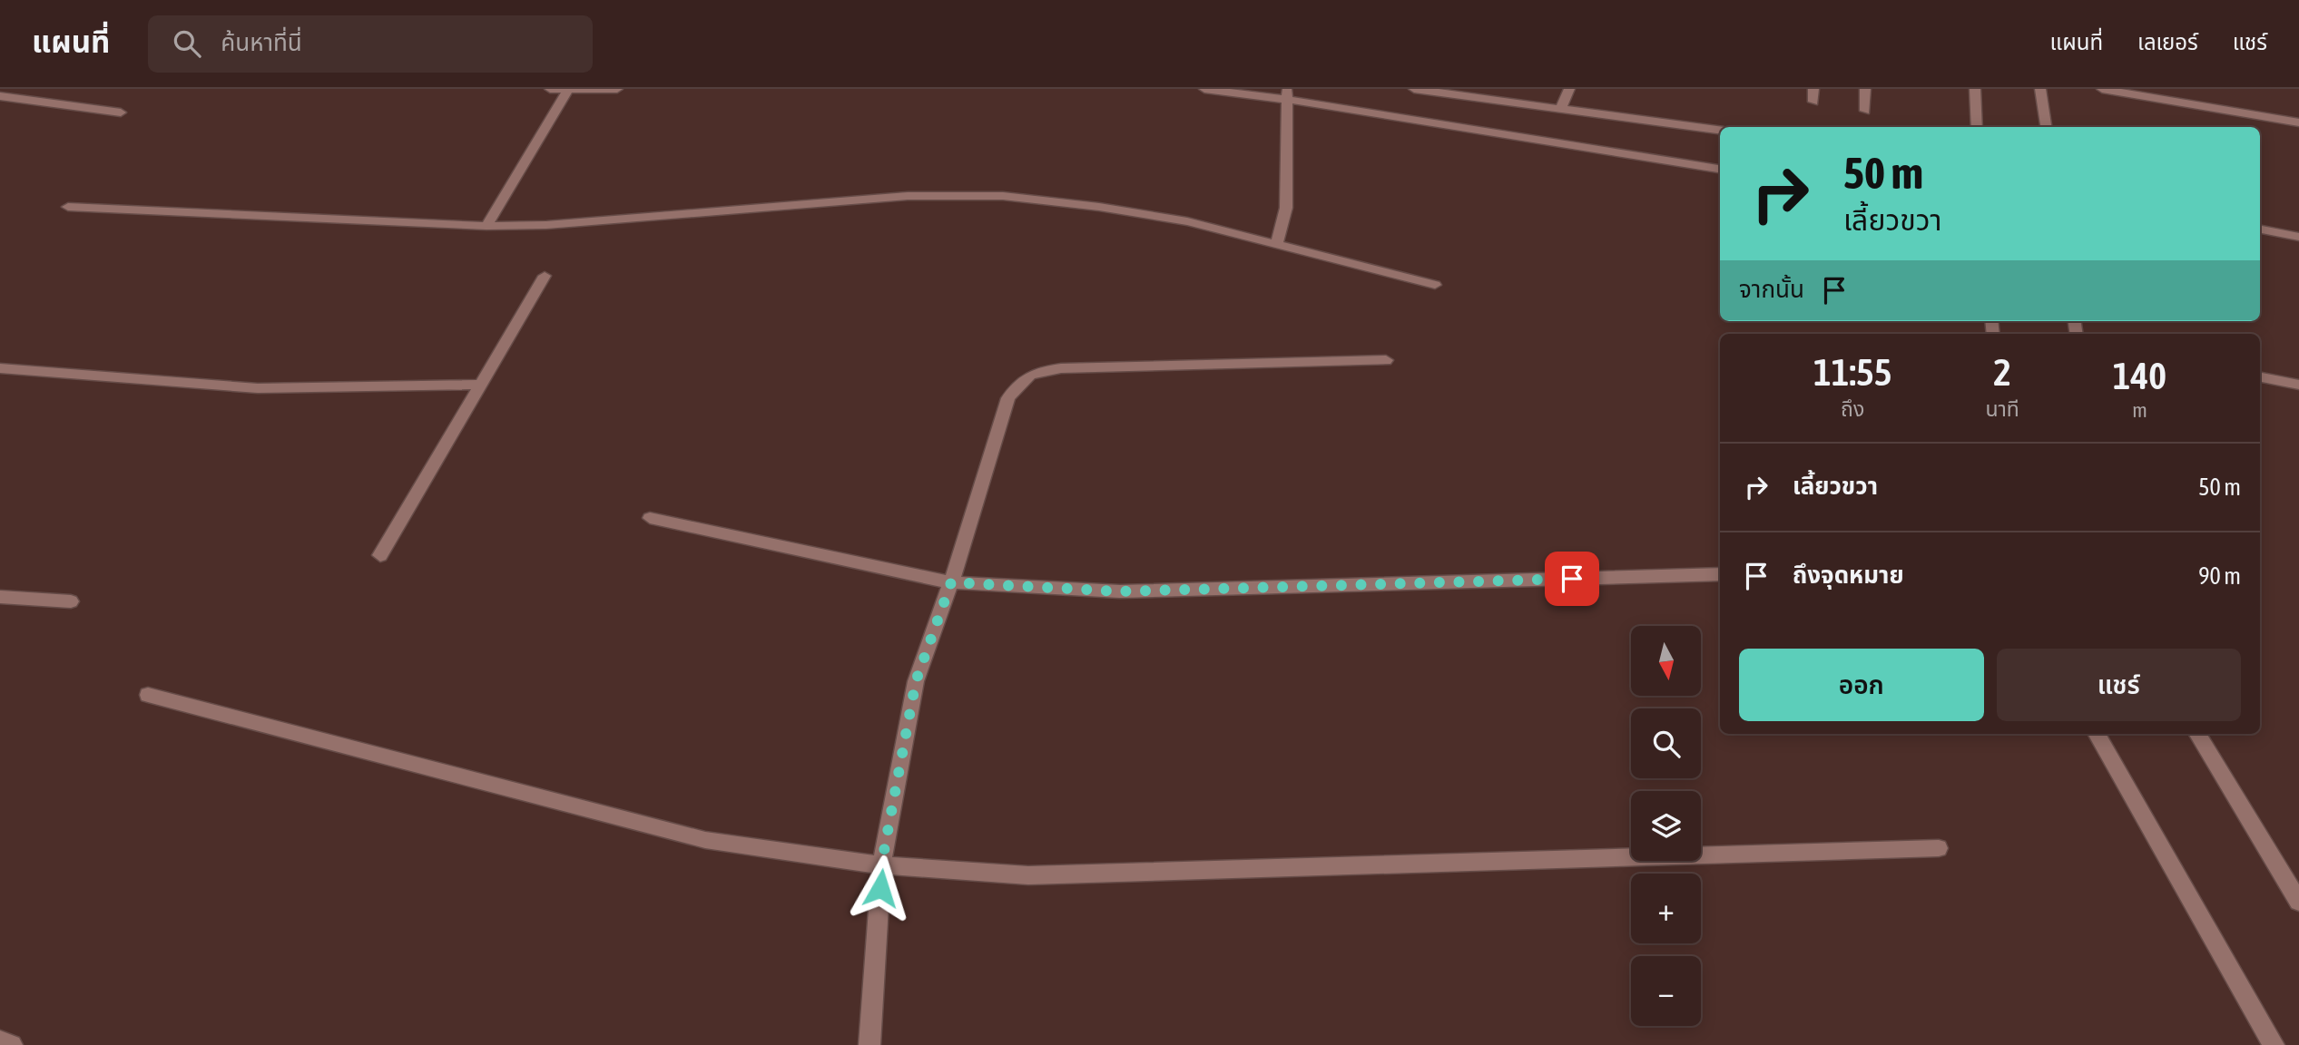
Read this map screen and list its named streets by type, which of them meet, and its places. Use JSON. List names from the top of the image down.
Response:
{
  "north": "bottom",
  "page": {
    "header": "แผนที่",
    "search": "ค้นหาที่นี่",
    "nav": ["แผนที่", "เลเยอร์", "แชร์"],
    "turn": ["50 m", "เลี้ยวขวา"],
    "then": "จากนั้น",
    "eta": [
      "11:55",
      "ถึง",
      "2",
      "นาที",
      "140",
      "m"
    ],
    "list": [
      {
        "name": "เลี้ยวขวา",
        "value": "50 m"
      },
      {
        "name": "ถึงจุดหมาย",
        "value": "90 m"
      }
    ],
    "map_buttons": ["+", "−"],
    "buttons": ["ออก", "แชร์"]
  }
}
